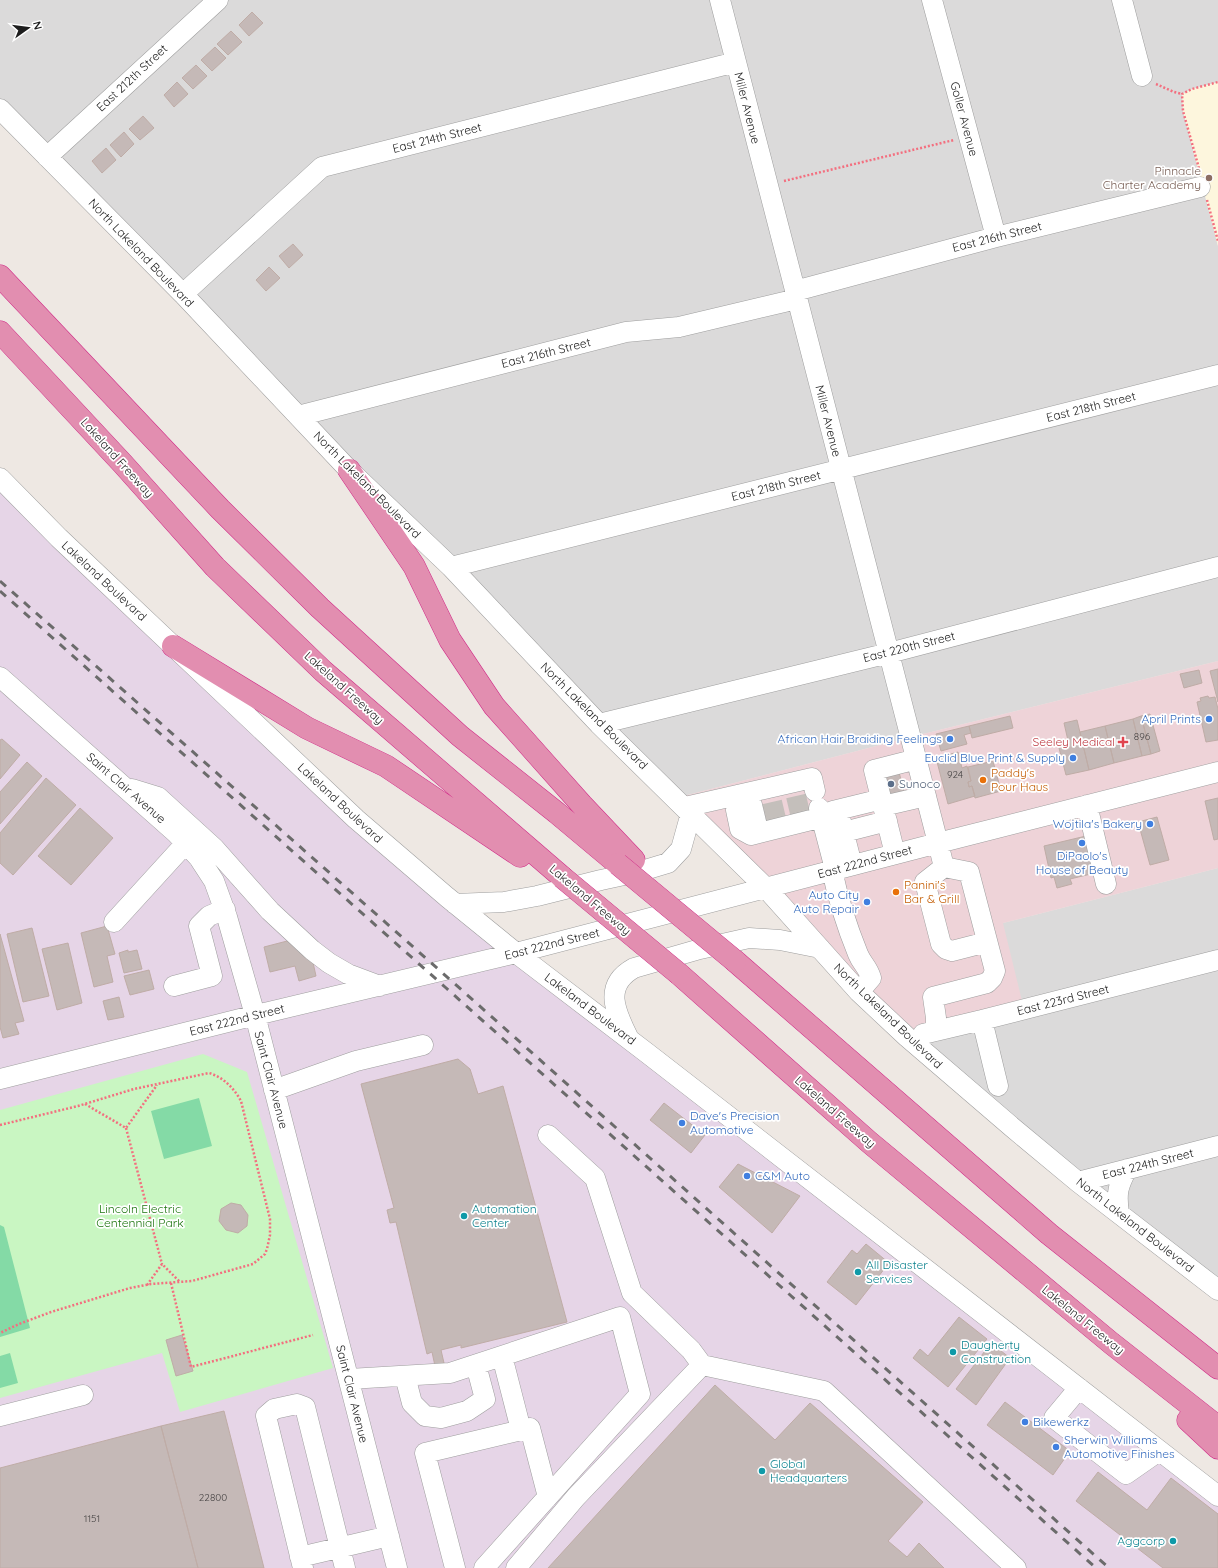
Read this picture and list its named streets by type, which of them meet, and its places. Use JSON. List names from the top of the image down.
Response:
{
  "streets": {
    "highway": ["Lakeland Freeway"],
    "street": [
      "East 212th Street",
      "Miller Avenue",
      "Goller Avenue",
      "East 214th Street",
      "East 216th Street",
      "North Lakeland Boulevard",
      "East 218th Street",
      "Lakeland Boulevard",
      "East 220th Street",
      "Saint Clair Avenue",
      "East 222nd Street",
      "East 223rd Street",
      "East 224th Street"
    ]
  },
  "crossings": [
    ["East 212th Street", "North Lakeland Boulevard"],
    ["Miller Avenue", "East 214th Street"],
    ["Miller Avenue", "East 216th Street"],
    ["Miller Avenue", "East 218th Street"],
    ["Miller Avenue", "East 220th Street"],
    ["Miller Avenue", "East 222nd Street"],
    ["Goller Avenue", "East 216th Street"],
    ["East 214th Street", "North Lakeland Boulevard"],
    ["East 216th Street", "North Lakeland Boulevard"],
    ["North Lakeland Boulevard", "East 218th Street"],
    ["North Lakeland Boulevard", "East 220th Street"],
    ["North Lakeland Boulevard", "East 222nd Street"],
    ["North Lakeland Boulevard", "East 223rd Street"],
    ["North Lakeland Boulevard", "East 224th Street"],
    ["Lakeland Boulevard", "East 222nd Street"],
    ["Saint Clair Avenue", "East 222nd Street"]
  ],
  "parks": ["Lincoln Electric Centennial Park"],
  "places": {
    "other": [
      "Pinnacle Charter Academy",
      "April Prints",
      "African Hair Braiding Feelings",
      "Euclid Blue Print & Supply",
      "Paddy's Pour Haus",
      "Sunoco",
      "Wojtila's Bakery",
      "DiPaolo's House of Beauty",
      "Panini's Bar & Grill",
      "Auto City Auto Repair",
      "Dave's Precision Automotive",
      "C&M Auto",
      "Automation Center",
      "All Disaster Services",
      "Daugherty Construction",
      "Bikewerkz",
      "Sherwin Williams Automotive Finishes",
      "Global Headquarters",
      "Aggcorp"
    ],
    "health": ["Seeley Medical"]
  },
  "house_numbers": [
    "896",
    "924",
    "22800",
    "1151"
  ],
  "north": "right"
}
